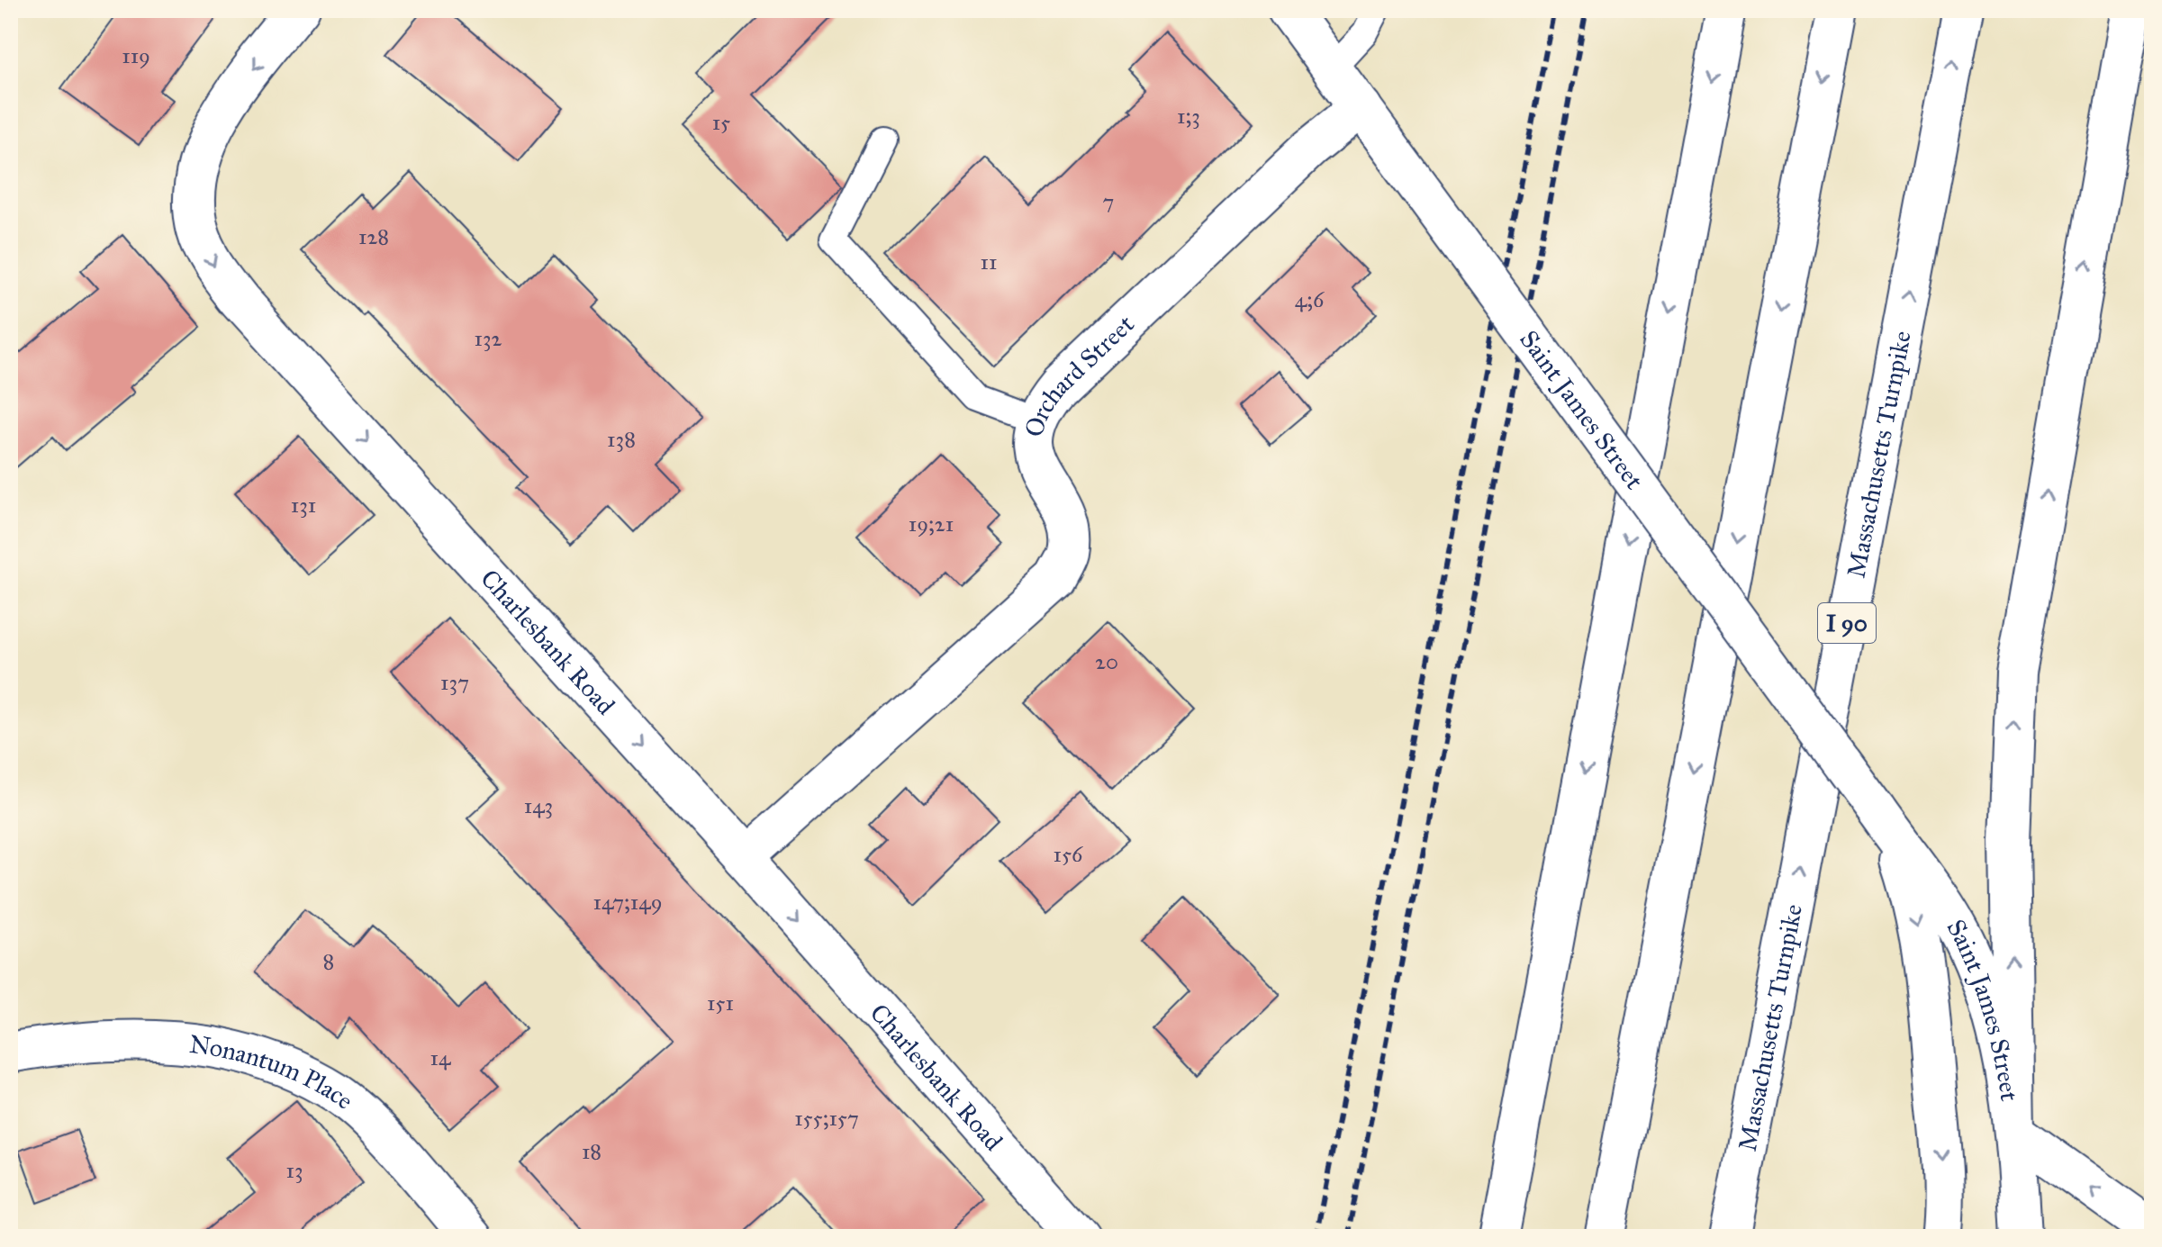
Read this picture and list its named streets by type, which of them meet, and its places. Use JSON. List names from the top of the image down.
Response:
{
  "streets": {
    "main road": [
      "Orchard Street",
      "Saint James Street",
      "Massachusetts Turnpike",
      "I 90",
      "Charlesbank Road",
      "Nonantum Place"
    ]
  },
  "crossings": [
    ["Orchard Street", "Saint James Street"],
    ["Orchard Street", "Charlesbank Road"]
  ],
  "one_way": ["Charlesbank Road"],
  "house_numbers": [
    "119",
    "1;3",
    "15",
    "7",
    "128",
    "11",
    "4;6",
    "132",
    "138",
    "131",
    "19;21",
    "20",
    "137",
    "143",
    "156",
    "147;149",
    "8",
    "151",
    "14",
    "155;157",
    "18",
    "13"
  ]
}
